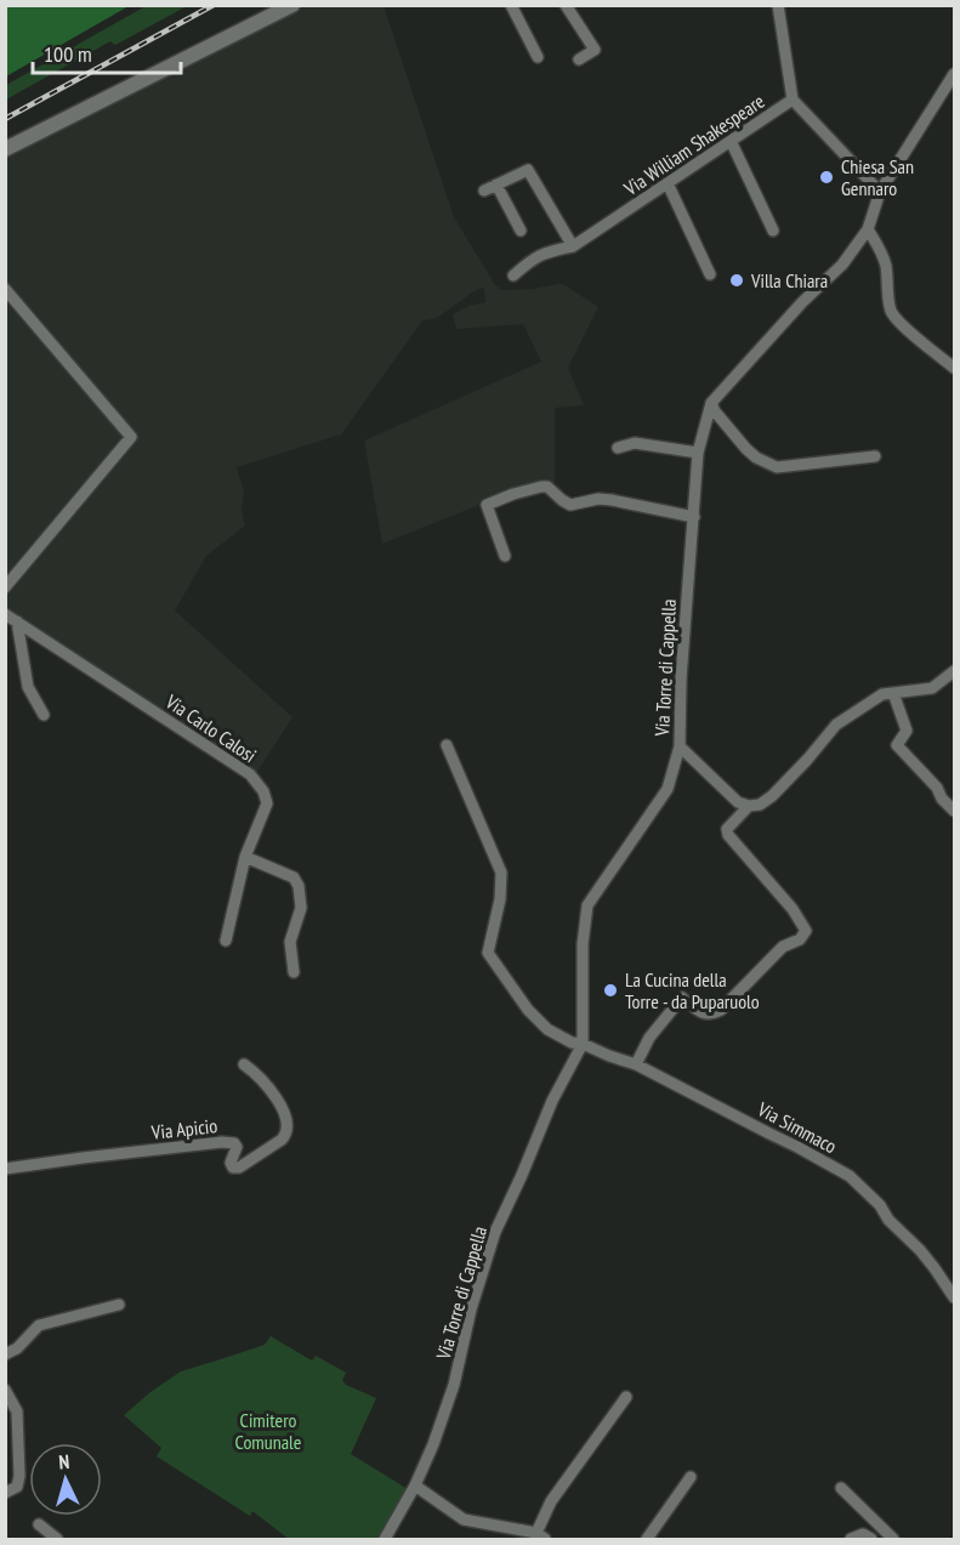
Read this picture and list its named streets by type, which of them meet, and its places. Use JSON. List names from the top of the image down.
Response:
{
  "streets": {
    "street": [
      "Via William Shakespeare",
      "Via Torre di Cappella",
      "Via Carlo Calosi",
      "Via Simmaco",
      "Via Apicio"
    ]
  },
  "crossings": [
    ["Via Torre di Cappella", "Via Simmaco"]
  ],
  "parks": ["Cimitero Comunale"],
  "places": ["Chiesa San Gennaro", "Villa Chiara", "La Cucina della Torre - da Puparuolo"],
  "scale_bar": "100 m",
  "north": "top"
}
